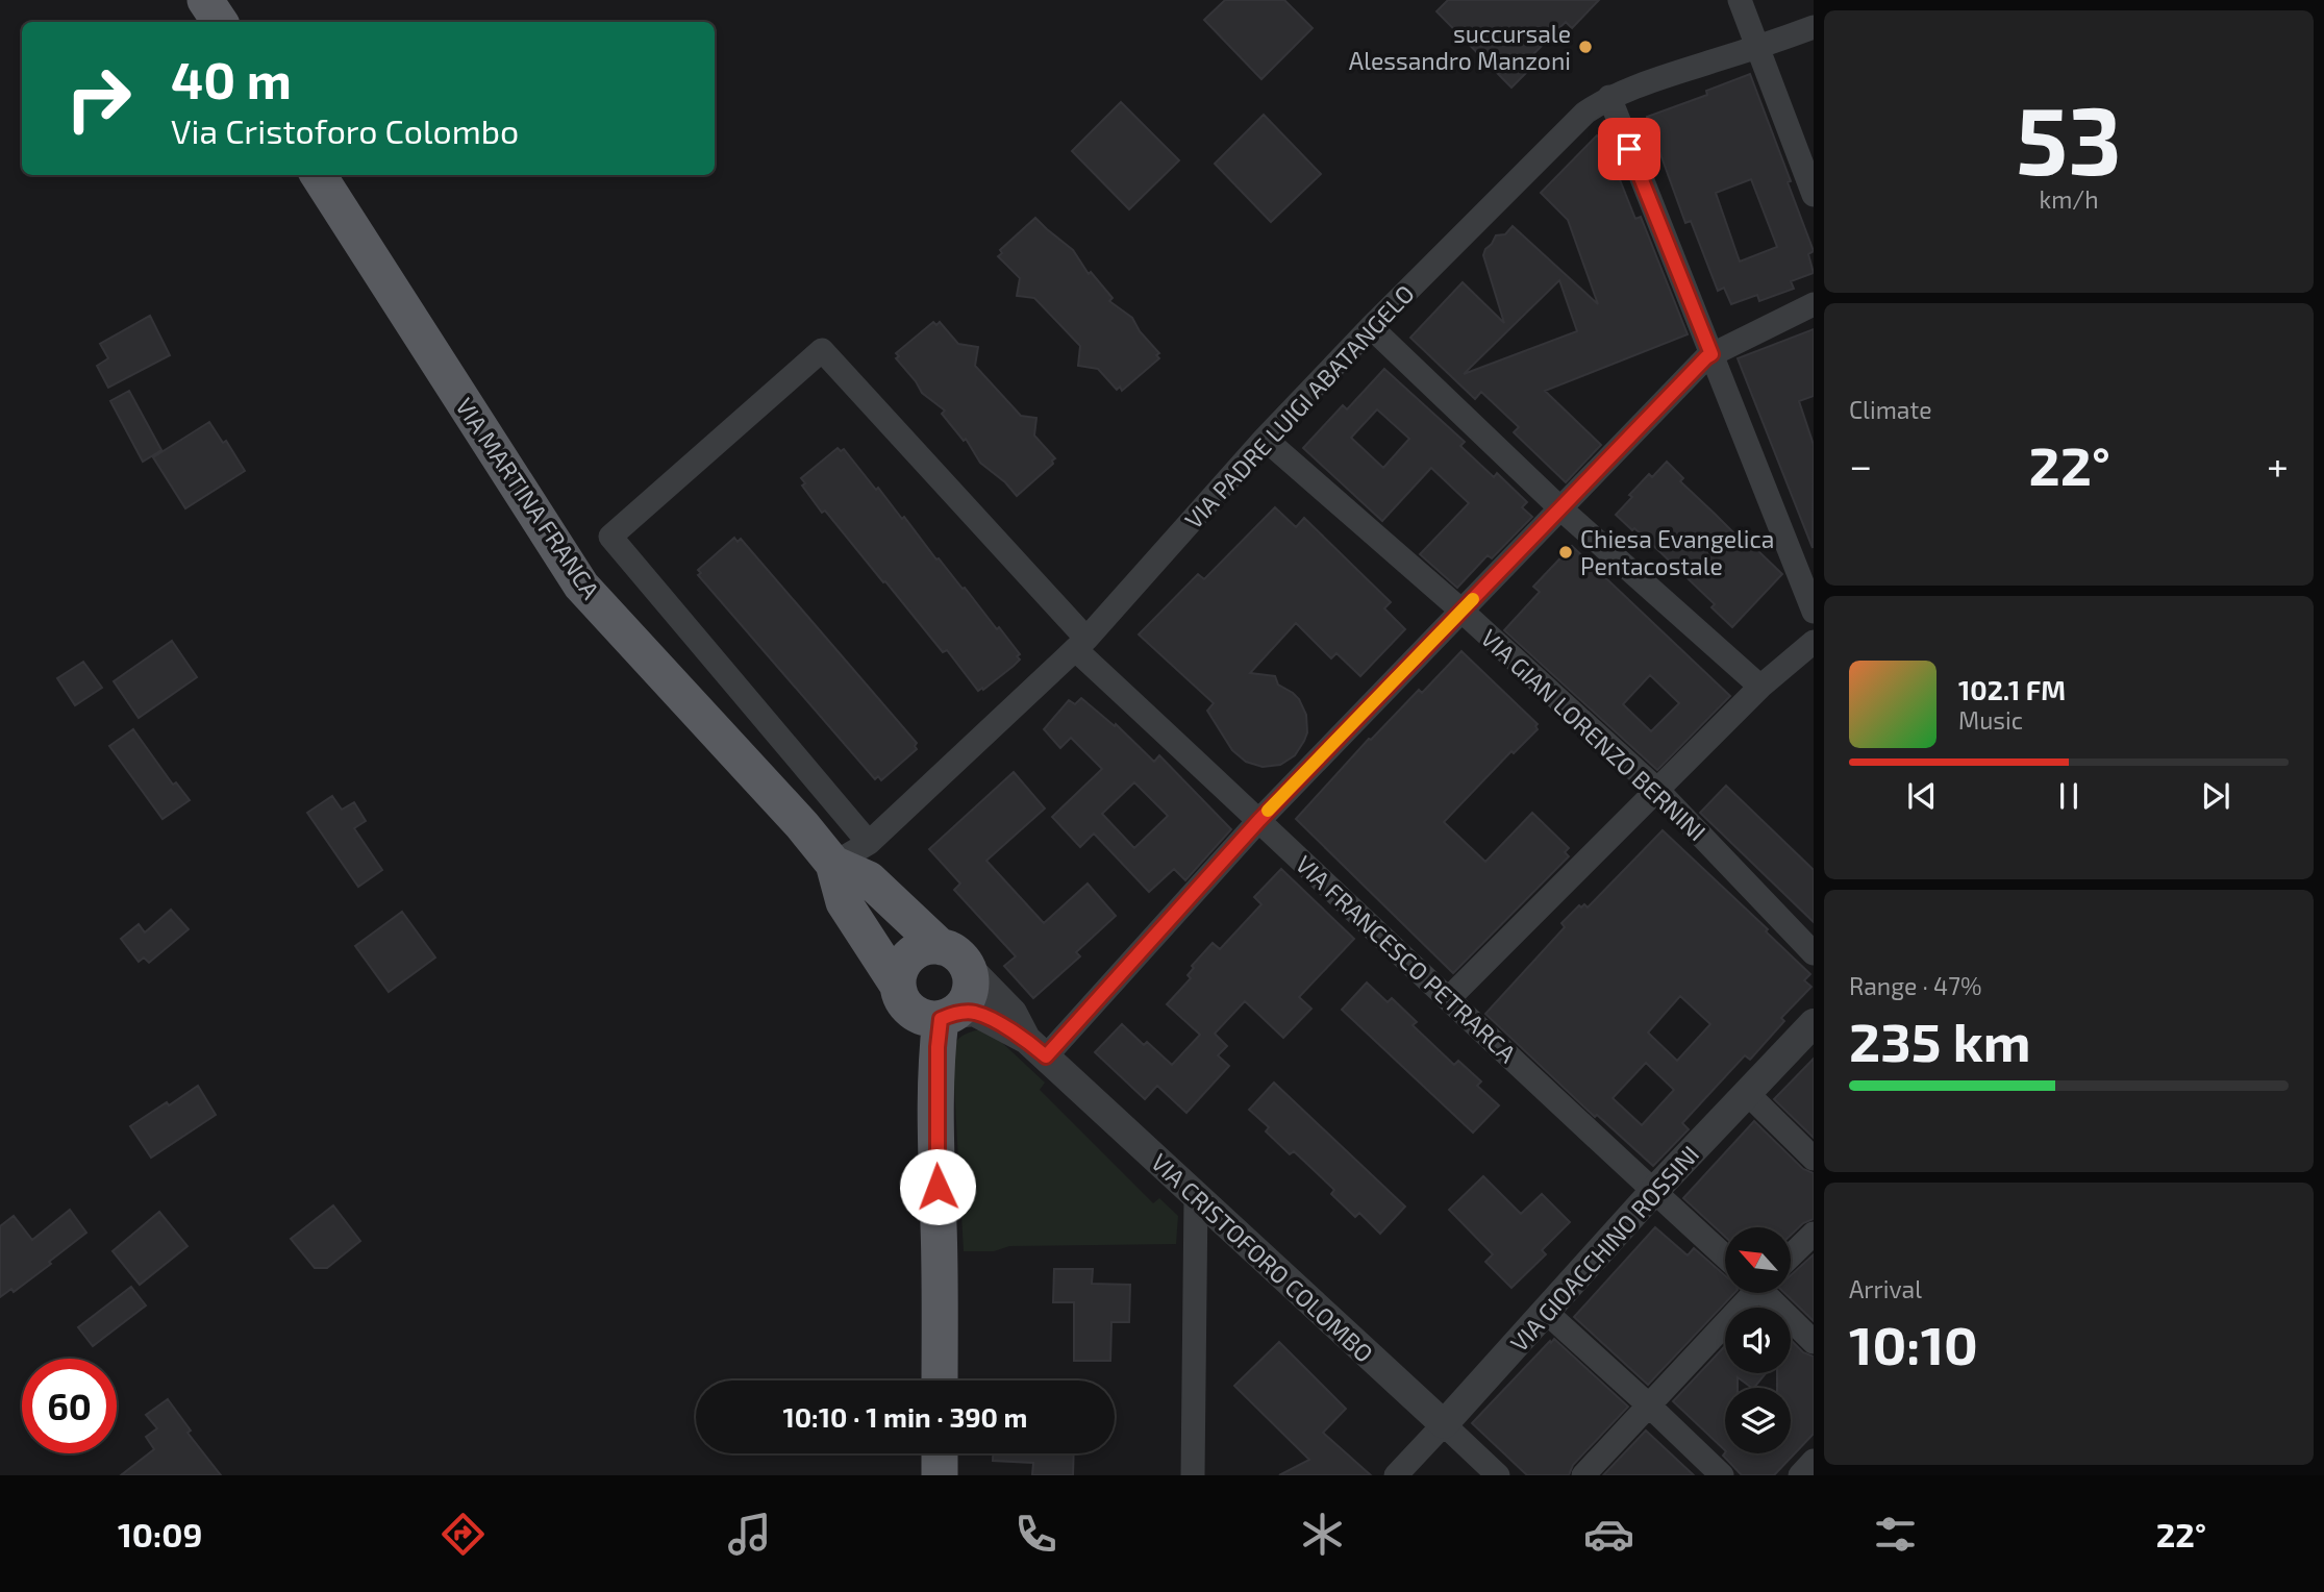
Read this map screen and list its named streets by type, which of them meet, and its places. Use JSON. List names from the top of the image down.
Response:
{
  "streets": {
    "main road": ["VIA MARTINA FRANCA"],
    "street": [
      "VIA PADRE LUIGI ABATANGELO",
      "VIA GIAN LORENZO BERNINI",
      "VIA FRANCESCO PETRARCA",
      "VIA GIOACCHINO ROSSINI",
      "VIA CRISTOFORO COLOMBO"
    ]
  },
  "crossings": [
    ["VIA PADRE LUIGI ABATANGELO", "VIA MARTINA FRANCA"],
    ["VIA PADRE LUIGI ABATANGELO", "VIA GIAN LORENZO BERNINI"],
    ["VIA PADRE LUIGI ABATANGELO", "VIA FRANCESCO PETRARCA"],
    ["VIA MARTINA FRANCA", "VIA CRISTOFORO COLOMBO"],
    ["VIA FRANCESCO PETRARCA", "VIA GIOACCHINO ROSSINI"],
    ["VIA GIOACCHINO ROSSINI", "VIA CRISTOFORO COLOMBO"]
  ],
  "places": ["succursale Alessandro Manzoni", "Chiesa Evangelica Pentacostale"],
  "north": "top left",
  "page": {
    "tile": [
      ["53", "km/h"],
      "Climate",
      ["Range · 47%", "235 km"],
      ["Arrival", "10:10"]
    ],
    "turn": ["40 m", "Via Cristoforo Colombo"],
    "heat": ["−", "22°", "+"],
    "song": ["102.1 FM", "Music"],
    "limit": "60",
    "trip": "10:10 · 1 min · 390 m",
    "tabs": ["10:09", "22°"]
  }
}
